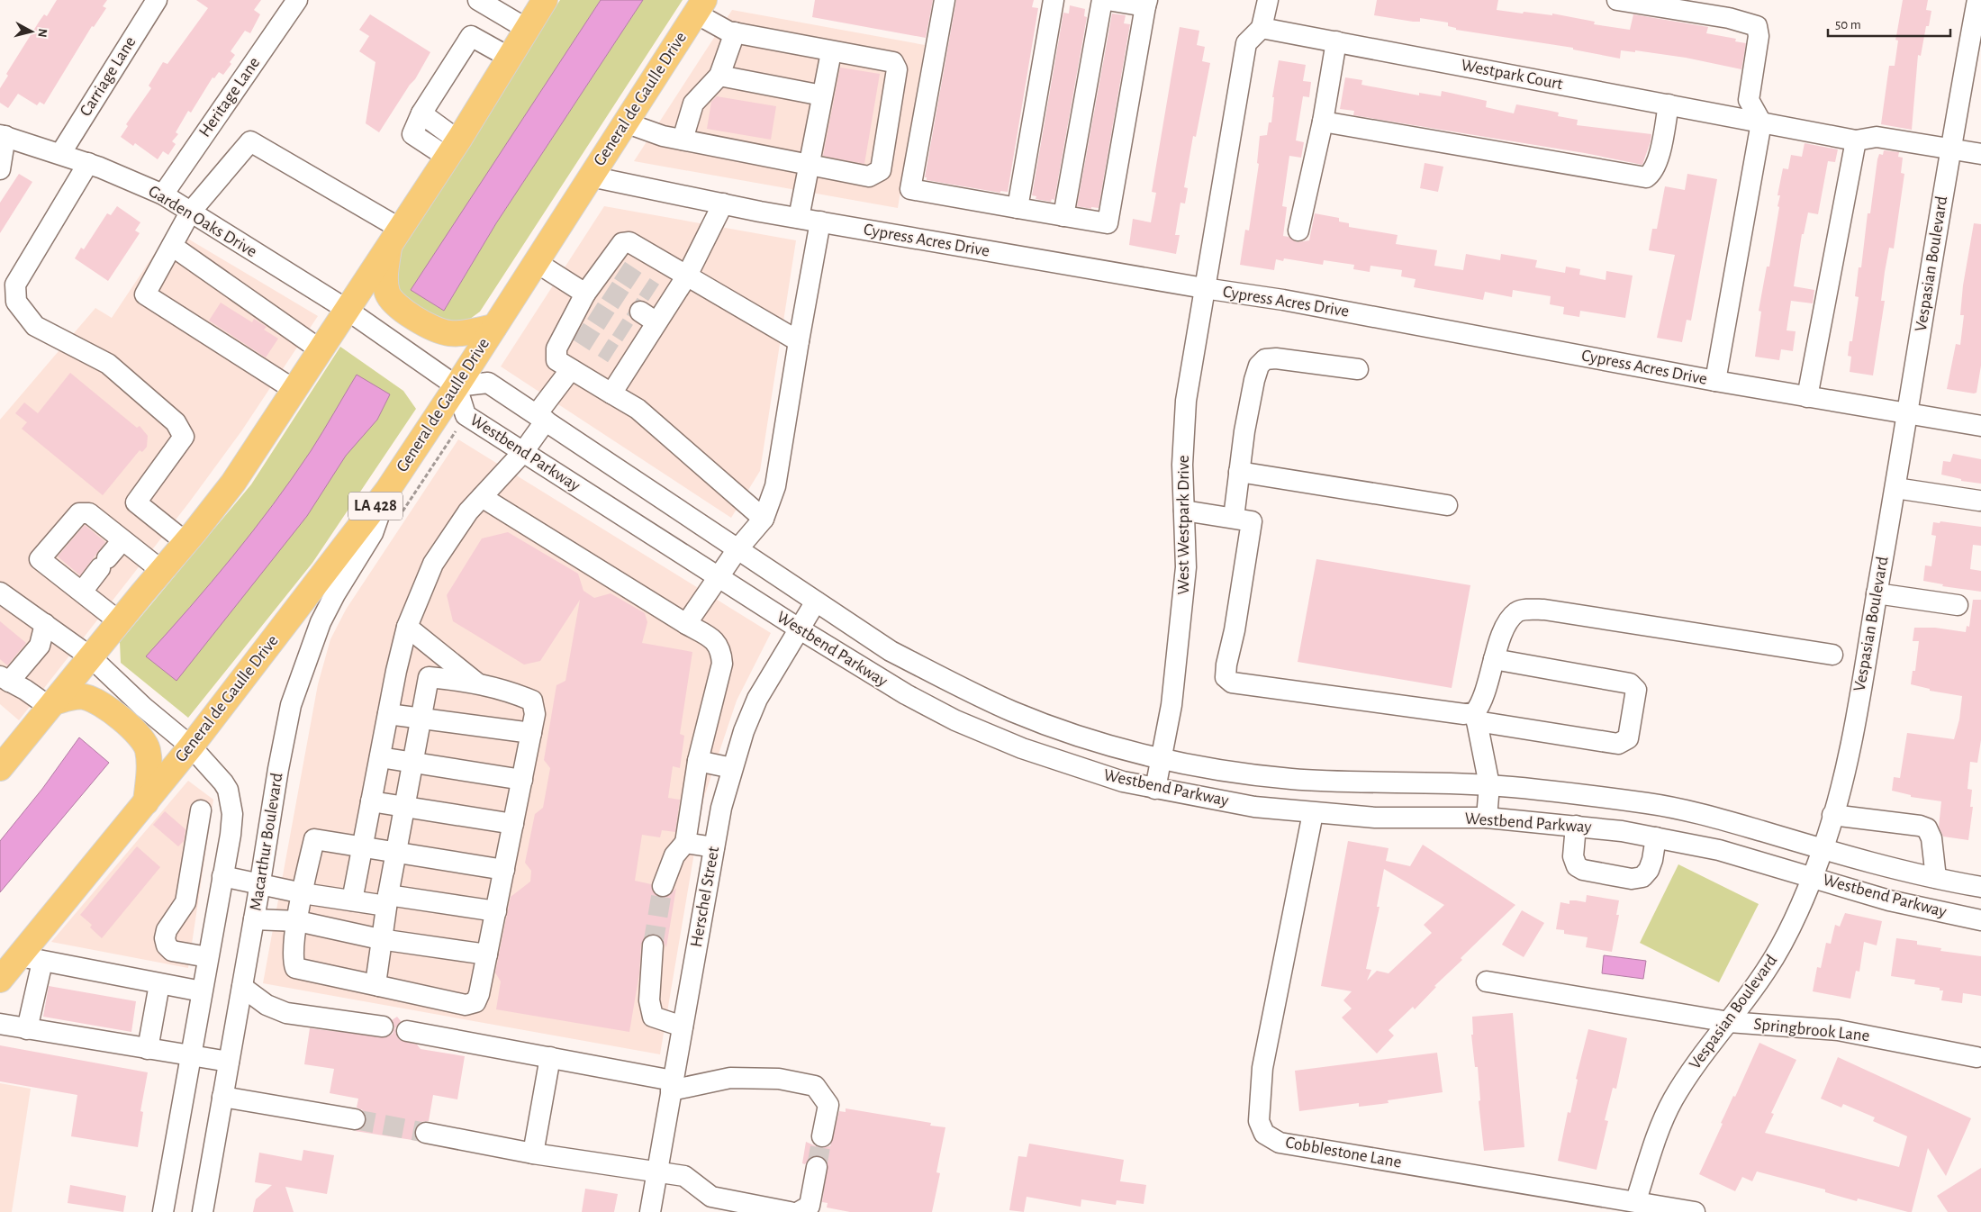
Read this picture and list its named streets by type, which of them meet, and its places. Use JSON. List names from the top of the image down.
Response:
{
  "streets": {
    "main road": ["General de Gaulle Drive", "LA 428"],
    "street": [
      "Westpark Court",
      "Carriage Lane",
      "Heritage Lane",
      "Garden Oaks Drive",
      "Cypress Acres Drive",
      "Vespasian Boulevard",
      "Westbend Parkway",
      "West Westpark Drive",
      "Macarthur Boulevard",
      "Herschel Street",
      "Springbrook Lane",
      "Cobblestone Lane"
    ]
  },
  "crossings": [
    ["Westpark Court", "Vespasian Boulevard"],
    ["Carriage Lane", "Garden Oaks Drive"],
    ["Heritage Lane", "Garden Oaks Drive"],
    ["General de Gaulle Drive", "Cypress Acres Drive"],
    ["General de Gaulle Drive", "Westbend Parkway"],
    ["General de Gaulle Drive", "Macarthur Boulevard"],
    ["Cypress Acres Drive", "Vespasian Boulevard"],
    ["Cypress Acres Drive", "West Westpark Drive"],
    ["Vespasian Boulevard", "Westbend Parkway"],
    ["Vespasian Boulevard", "Springbrook Lane"],
    ["Vespasian Boulevard", "Cobblestone Lane"],
    ["Westbend Parkway", "West Westpark Drive"],
    ["Westbend Parkway", "Herschel Street"],
    ["Westbend Parkway", "Cobblestone Lane"]
  ],
  "scale_bar": "50 m",
  "north": "right"
}
